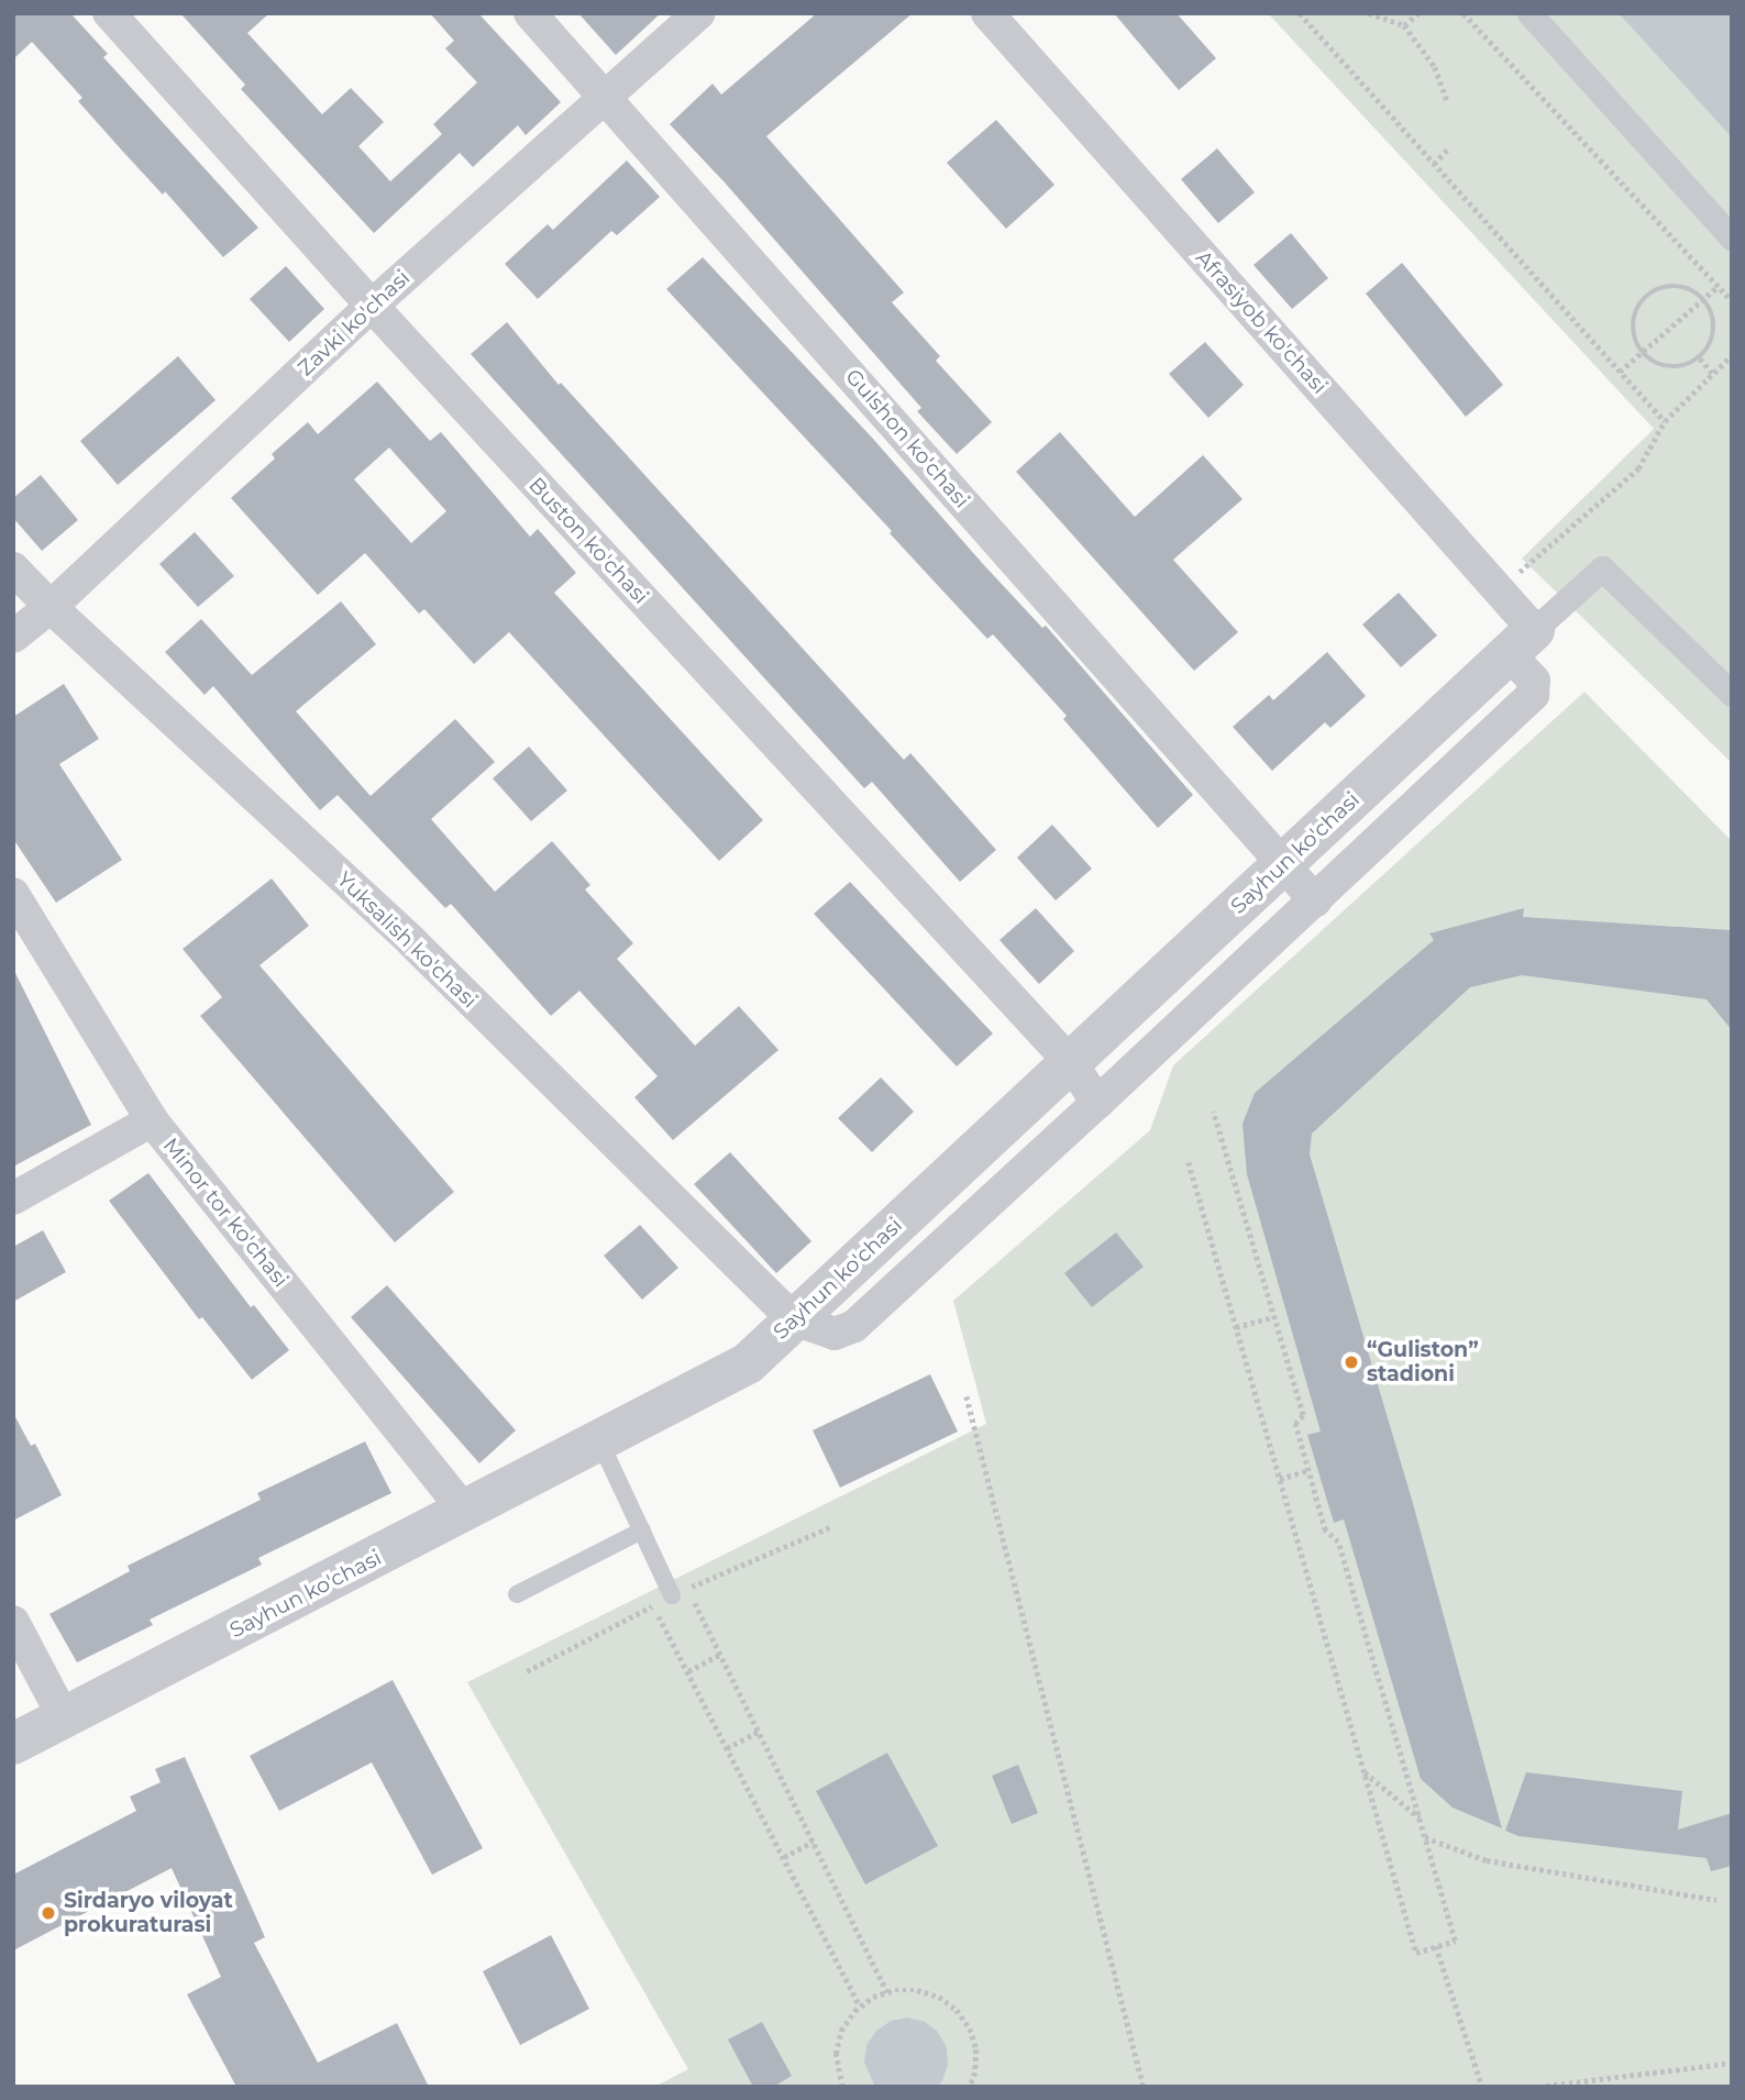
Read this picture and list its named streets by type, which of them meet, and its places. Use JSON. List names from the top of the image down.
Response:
{
  "streets": {
    "street": [
      "Afrasiyob ko'chasi",
      "Zavki ko'chasi",
      "Gulshon ko'chasi",
      "Buston ko'chasi",
      "Sayhun ko'chasi",
      "Yuksalish ko'chasi",
      "Minor tor ko'chasi"
    ]
  },
  "crossings": [
    ["Afrasiyob ko'chasi", "Gulshon ko'chasi"],
    ["Afrasiyob ko'chasi", "Buston ko'chasi"],
    ["Afrasiyob ko'chasi", "Sayhun ko'chasi"],
    ["Afrasiyob ko'chasi", "Yuksalish ko'chasi"],
    ["Zavki ko'chasi", "Gulshon ko'chasi"],
    ["Zavki ko'chasi", "Buston ko'chasi"],
    ["Zavki ko'chasi", "Yuksalish ko'chasi"],
    ["Gulshon ko'chasi", "Sayhun ko'chasi"],
    ["Buston ko'chasi", "Sayhun ko'chasi"],
    ["Sayhun ko'chasi", "Yuksalish ko'chasi"],
    ["Sayhun ko'chasi", "Minor tor ko'chasi"]
  ],
  "places": ["“Guliston” stadioni", "Sirdaryo viloyat prokuraturasi"]
}
